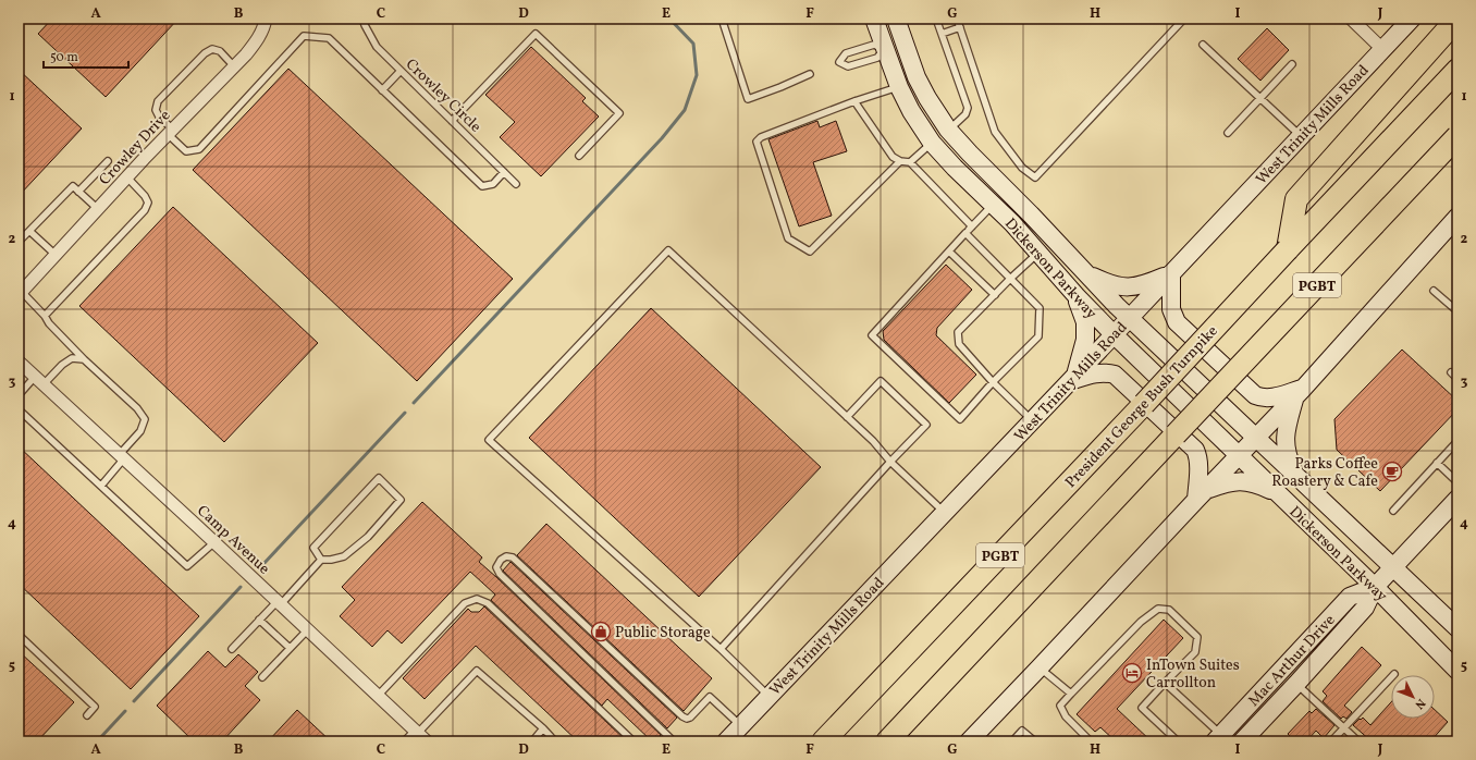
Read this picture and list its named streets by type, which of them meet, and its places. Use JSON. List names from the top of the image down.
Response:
{
  "streets": {
    "highway": ["PGBT", "President George Bush Turnpike"],
    "main road": ["West Trinity Mills Road", "Dickerson Parkway", "Mac Arthur Drive"],
    "street": ["Crowley Drive", "Camp Avenue"],
    "lane": ["Crowley Circle"]
  },
  "crossings": [
    ["West Trinity Mills Road", "Dickerson Parkway"],
    ["Dickerson Parkway", "Mac Arthur Drive"]
  ],
  "places": {
    "cafe": ["Parks Coffee Roastery & Cafe"],
    "shop": ["Public Storage"],
    "hotel": ["InTown Suites Carrollton"]
  },
  "scale_bar": "50 m",
  "north": "bottom right",
  "grid": {
    "columns": [
      "A",
      "B",
      "C",
      "D",
      "E",
      "F",
      "G",
      "H",
      "I",
      "J"
    ],
    "rows": [
      "1",
      "2",
      "3",
      "4",
      "5"
    ]
  }
}
